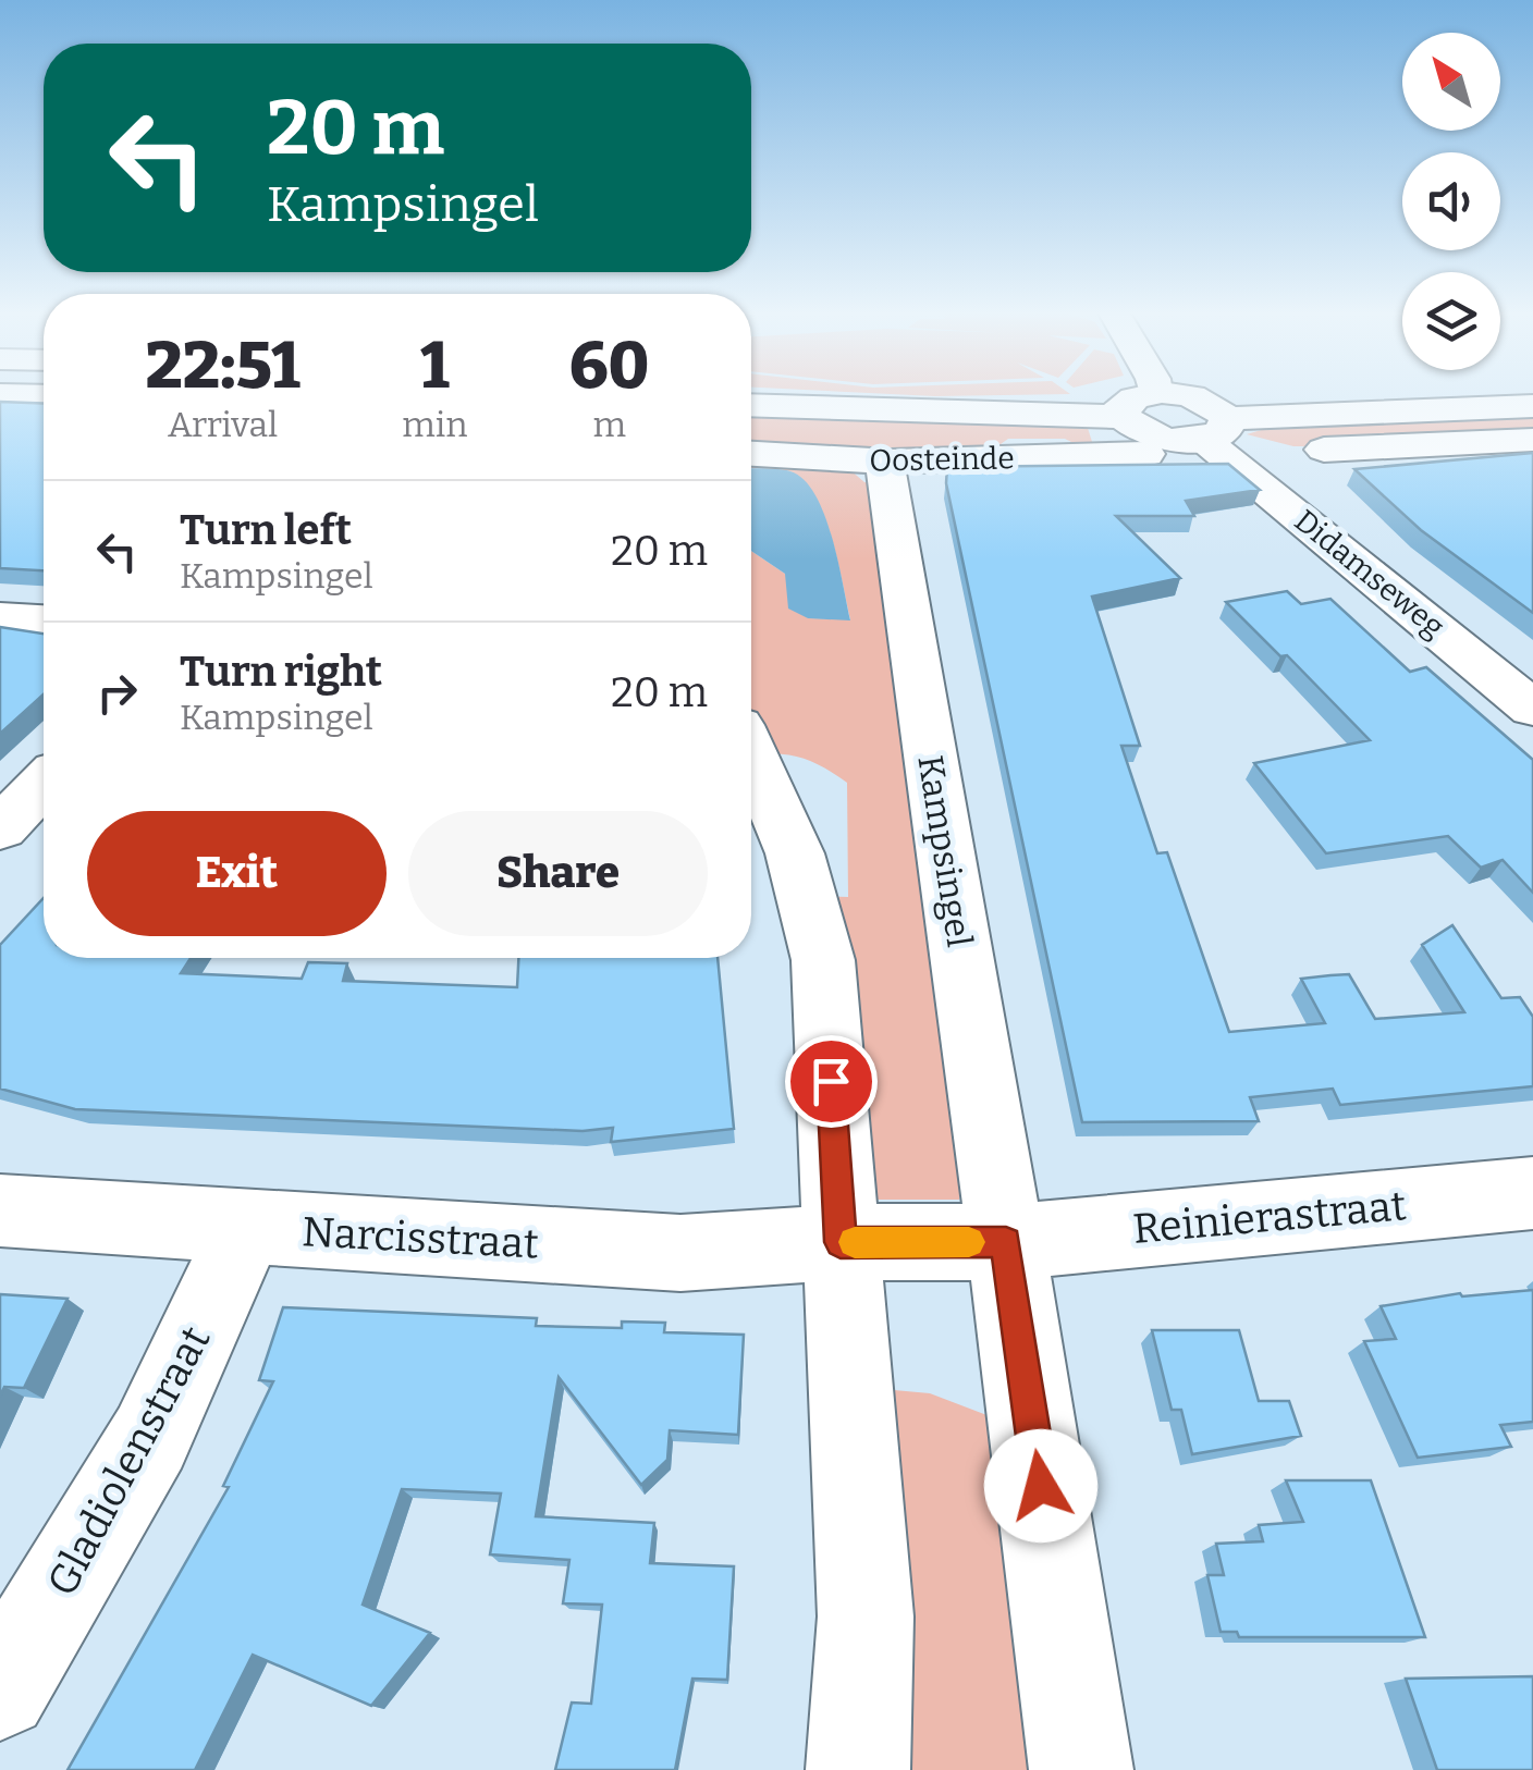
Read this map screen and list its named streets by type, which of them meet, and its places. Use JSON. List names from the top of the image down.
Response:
{
  "streets": {
    "street": [
      "Oosteinde",
      "Didamseweg",
      "Kampsingel",
      "Reinierastraat",
      "Narcisstraat",
      "Gladiolenstraat"
    ]
  },
  "crossings": [
    ["Oosteinde", "Kampsingel"],
    ["Kampsingel", "Reinierastraat"],
    ["Narcisstraat", "Gladiolenstraat"]
  ],
  "north": "top left",
  "page": {
    "turn": ["20 m", "Kampsingel"],
    "eta": [
      "22:51",
      "Arrival",
      "1",
      "min",
      "60",
      "m"
    ],
    "list": [
      {
        "name": "Turn left",
        "note": "Kampsingel",
        "value": "20 m"
      },
      {
        "name": "Turn right",
        "note": "Kampsingel",
        "value": "20 m"
      }
    ],
    "buttons": ["Exit", "Share"]
  }
}
